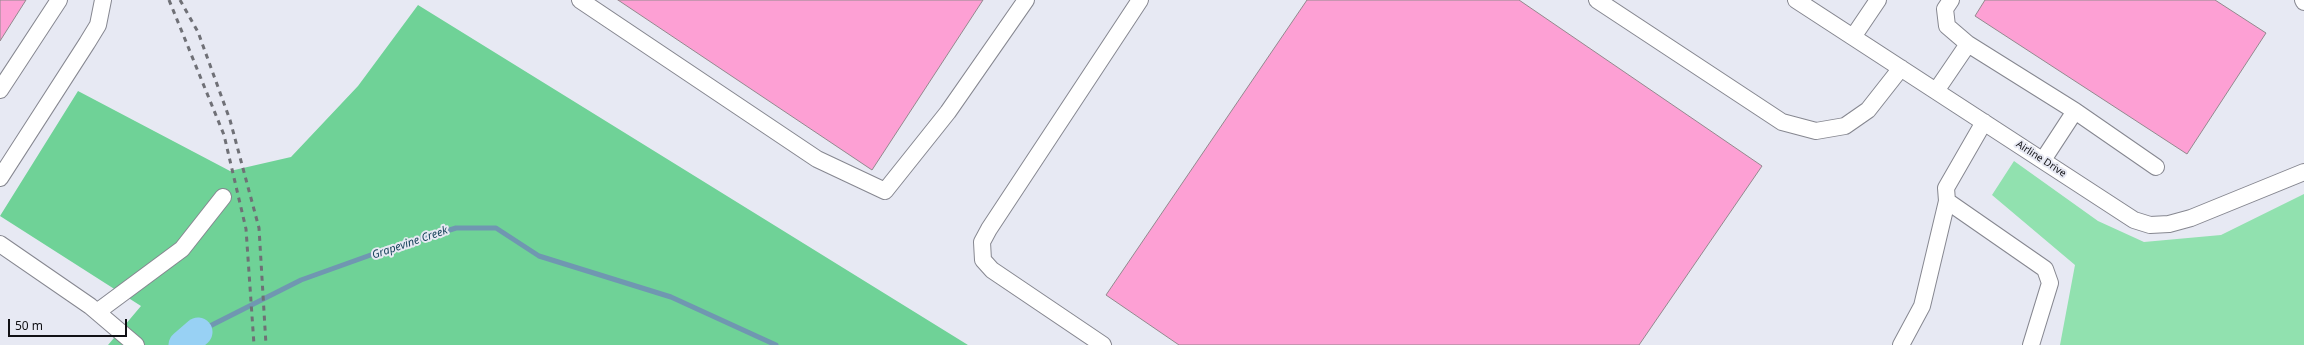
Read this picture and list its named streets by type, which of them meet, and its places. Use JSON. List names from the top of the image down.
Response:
{
  "streets": {
    "street": ["Airline Drive"]
  },
  "water": ["Grapevine Creek"],
  "scale_bar": "50 m"
}
